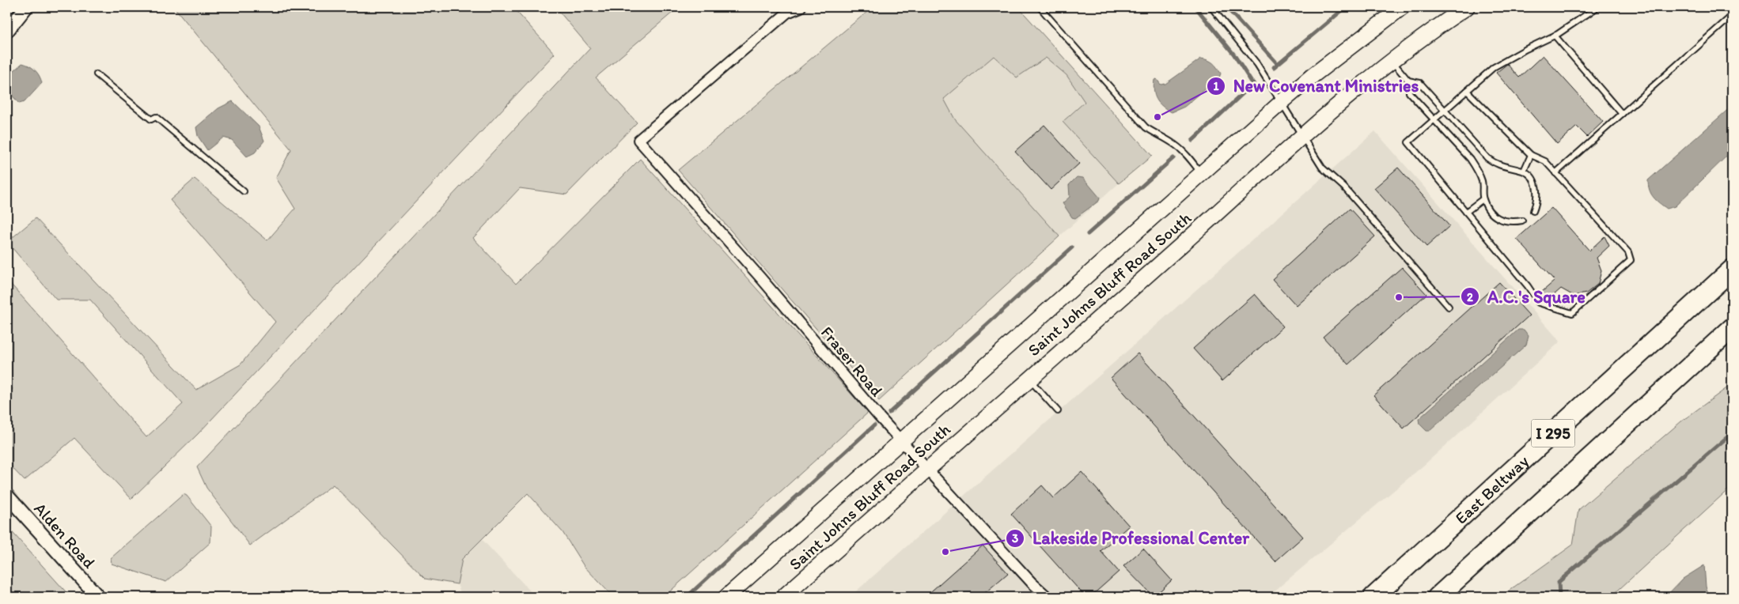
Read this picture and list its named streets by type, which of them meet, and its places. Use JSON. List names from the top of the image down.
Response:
{
  "streets": {
    "highway": ["I 295", "East Beltway"],
    "main road": ["Saint Johns Bluff Road South"],
    "street": ["Fraser Road", "Alden Road"]
  },
  "crossings": [
    ["Saint Johns Bluff Road South", "Fraser Road"]
  ],
  "places": ["New Covenant Ministries", "A.C.'s Square", "Lakeside Professional Center"]
}
